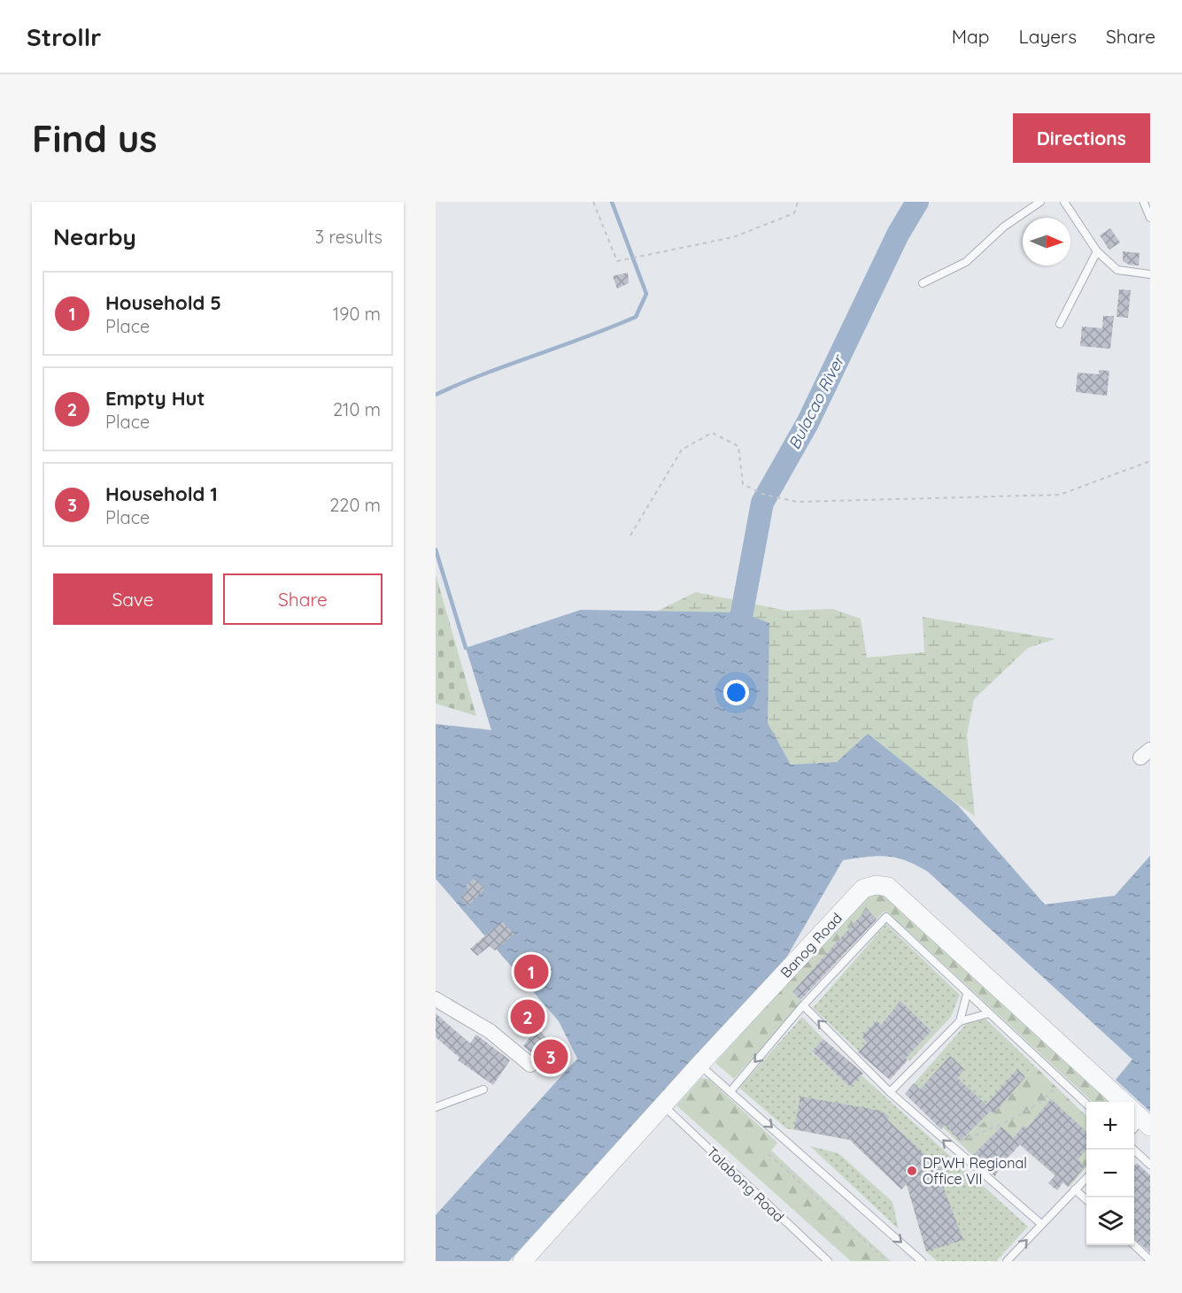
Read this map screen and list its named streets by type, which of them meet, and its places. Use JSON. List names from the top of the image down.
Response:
{
  "streets": {
    "street": ["Banog Road"],
    "lane": ["Talabong Road"]
  },
  "crossings": [
    ["Banog Road", "Talabong Road"]
  ],
  "water": ["Bulacao River"],
  "places": ["DPWH Regional Office VII"],
  "north": "right",
  "page": {
    "header": "Strollr",
    "nav": ["Map", "Layers", "Share"],
    "buttons": [
      "Directions",
      ["Save", "Share"]
    ],
    "title": "Find us",
    "heading": ["Nearby", "3 results"],
    "list": [
      {
        "mark": "1",
        "name": "Household 5",
        "note": "Place",
        "value": "190 m"
      },
      {
        "mark": "2",
        "name": "Empty Hut",
        "note": "Place",
        "value": "210 m"
      },
      {
        "mark": "3",
        "name": "Household 1",
        "note": "Place",
        "value": "220 m"
      }
    ],
    "pins": ["1", "2", "3"],
    "map_buttons": ["+", "−"]
  }
}
